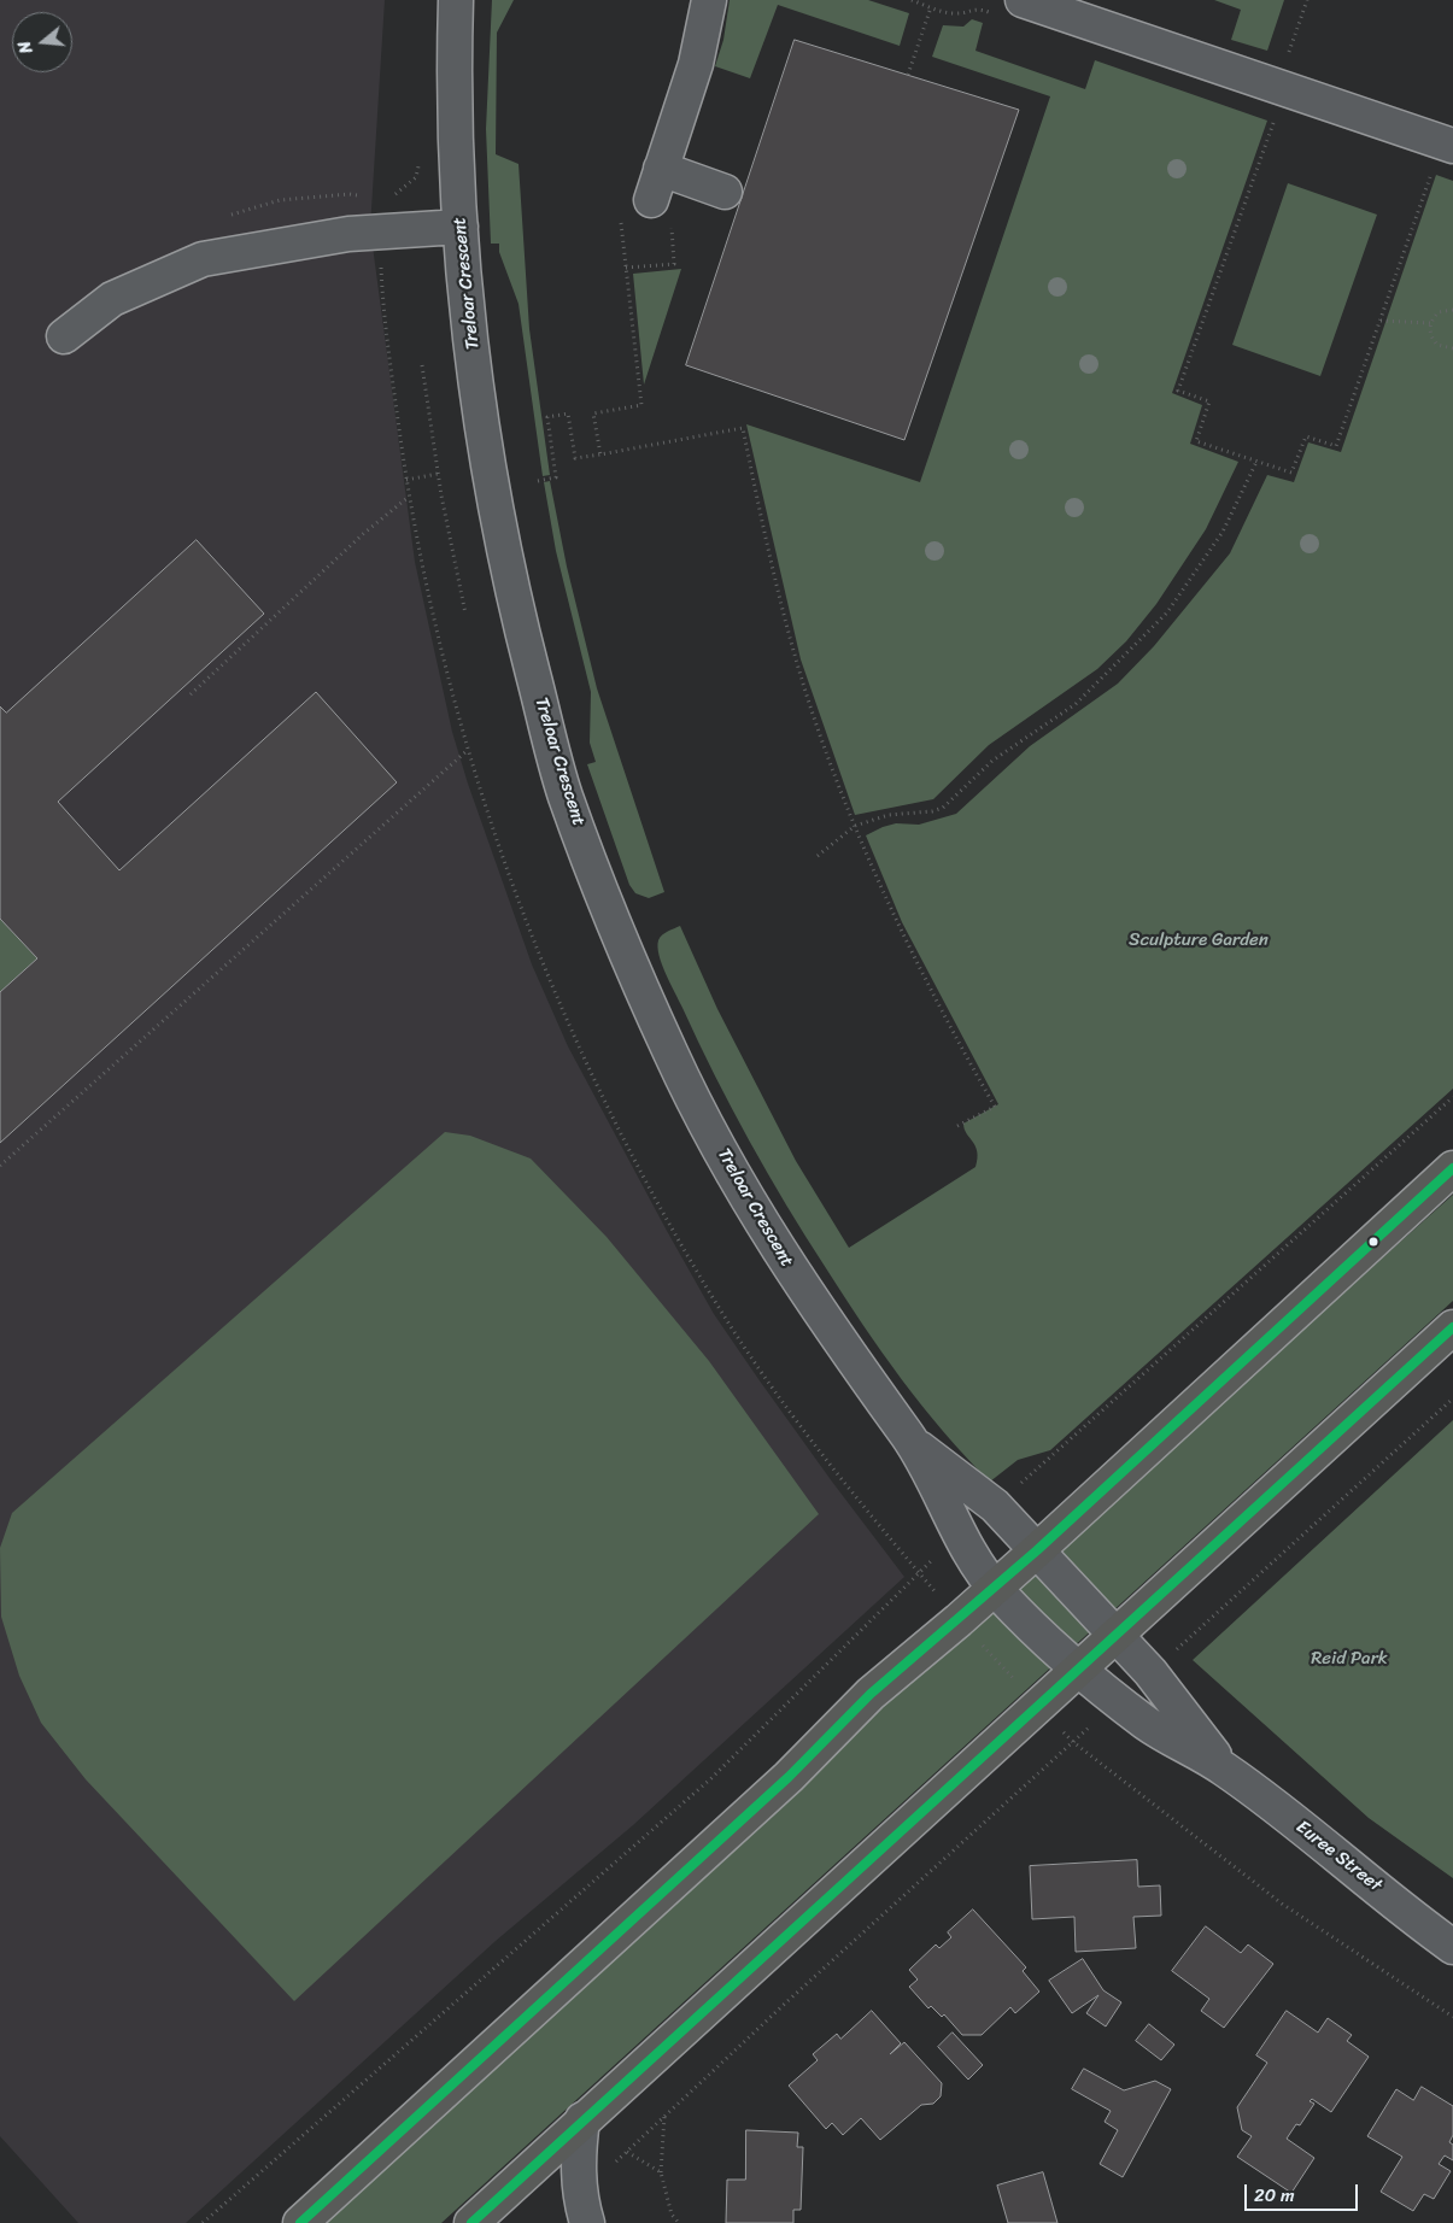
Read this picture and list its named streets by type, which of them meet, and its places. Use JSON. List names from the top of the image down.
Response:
{
  "streets": {
    "street": ["Treloar Crescent", "Euree Street"]
  },
  "crossings": [
    ["Treloar Crescent", "Euree Street"]
  ],
  "parks": ["Sculpture Garden", "Reid Park"],
  "scale_bar": "20 m",
  "north": "left"
}
